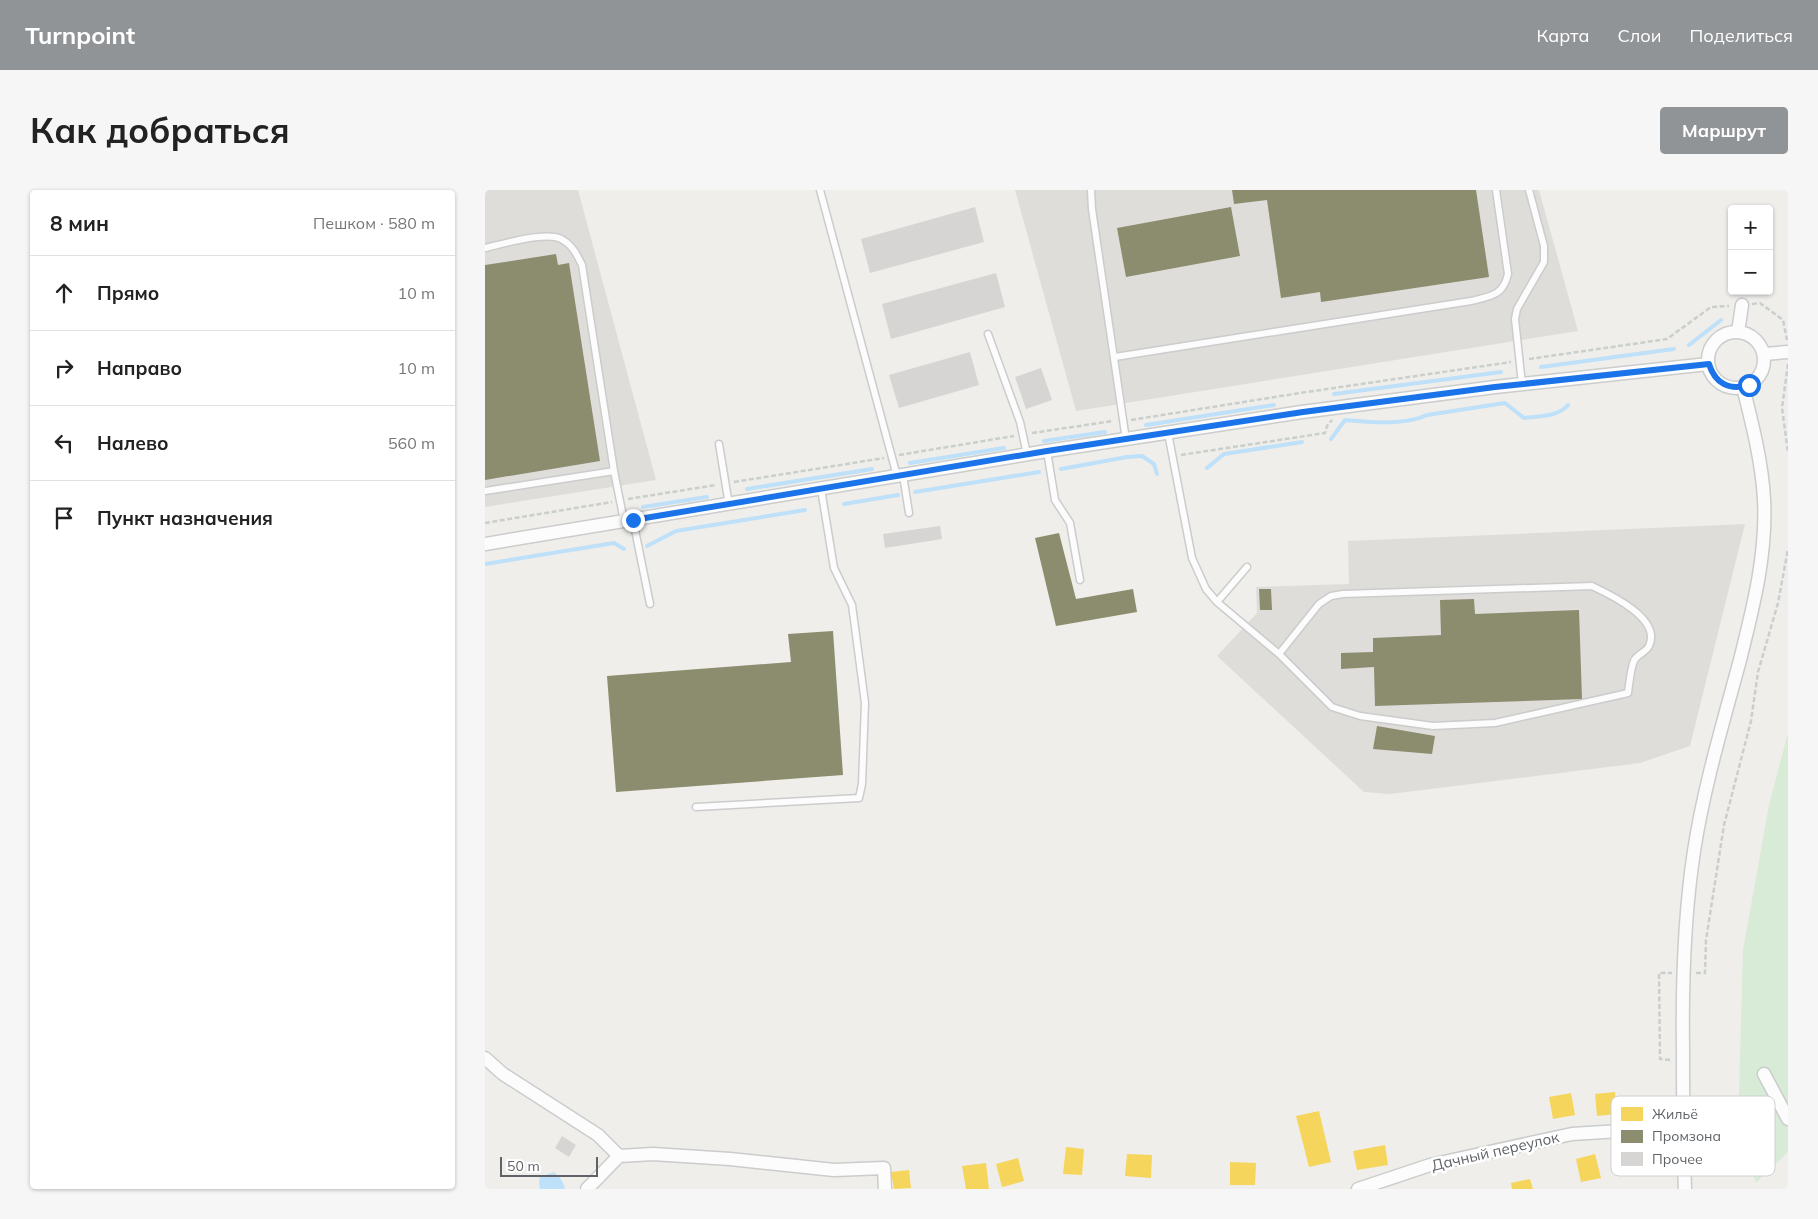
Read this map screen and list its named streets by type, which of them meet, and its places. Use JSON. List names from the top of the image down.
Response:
{
  "streets": {
    "street": ["Дачный переулок"]
  },
  "legend": ["Жильё", "Промзона", "Прочее"],
  "scale_bar": "50 m",
  "page": {
    "header": "Turnpoint",
    "nav": ["Карта", "Слои", "Поделиться"],
    "buttons": "Маршрут",
    "title": "Как добраться",
    "heading": ["8 мин", "Пешком · 580 m"],
    "map_buttons": ["+", "−"],
    "list": [
      ["Прямо", "10 m"],
      ["Направо", "10 m"],
      ["Налево", "560 m"],
      "Пункт назначения"
    ],
    "scale": "50 m"
  }
}
